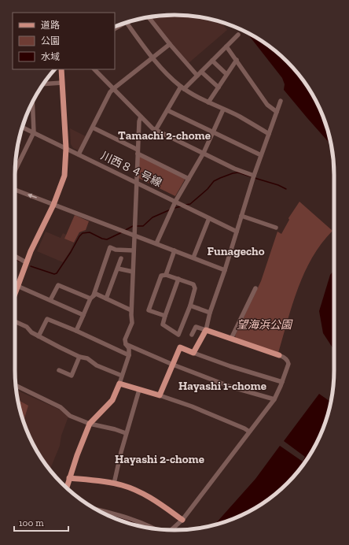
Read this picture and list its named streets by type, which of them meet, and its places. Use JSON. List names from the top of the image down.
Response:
{
  "streets": {
    "street": ["川西８４号線"]
  },
  "districts": [
    "Tamachi 2-chome",
    "Funagecho",
    "Hayashi 1-chome",
    "Hayashi 2-chome"
  ],
  "parks": ["望海浜公園"],
  "legend": ["道路", "公園", "水域"],
  "scale_bar": "100 m"
}
